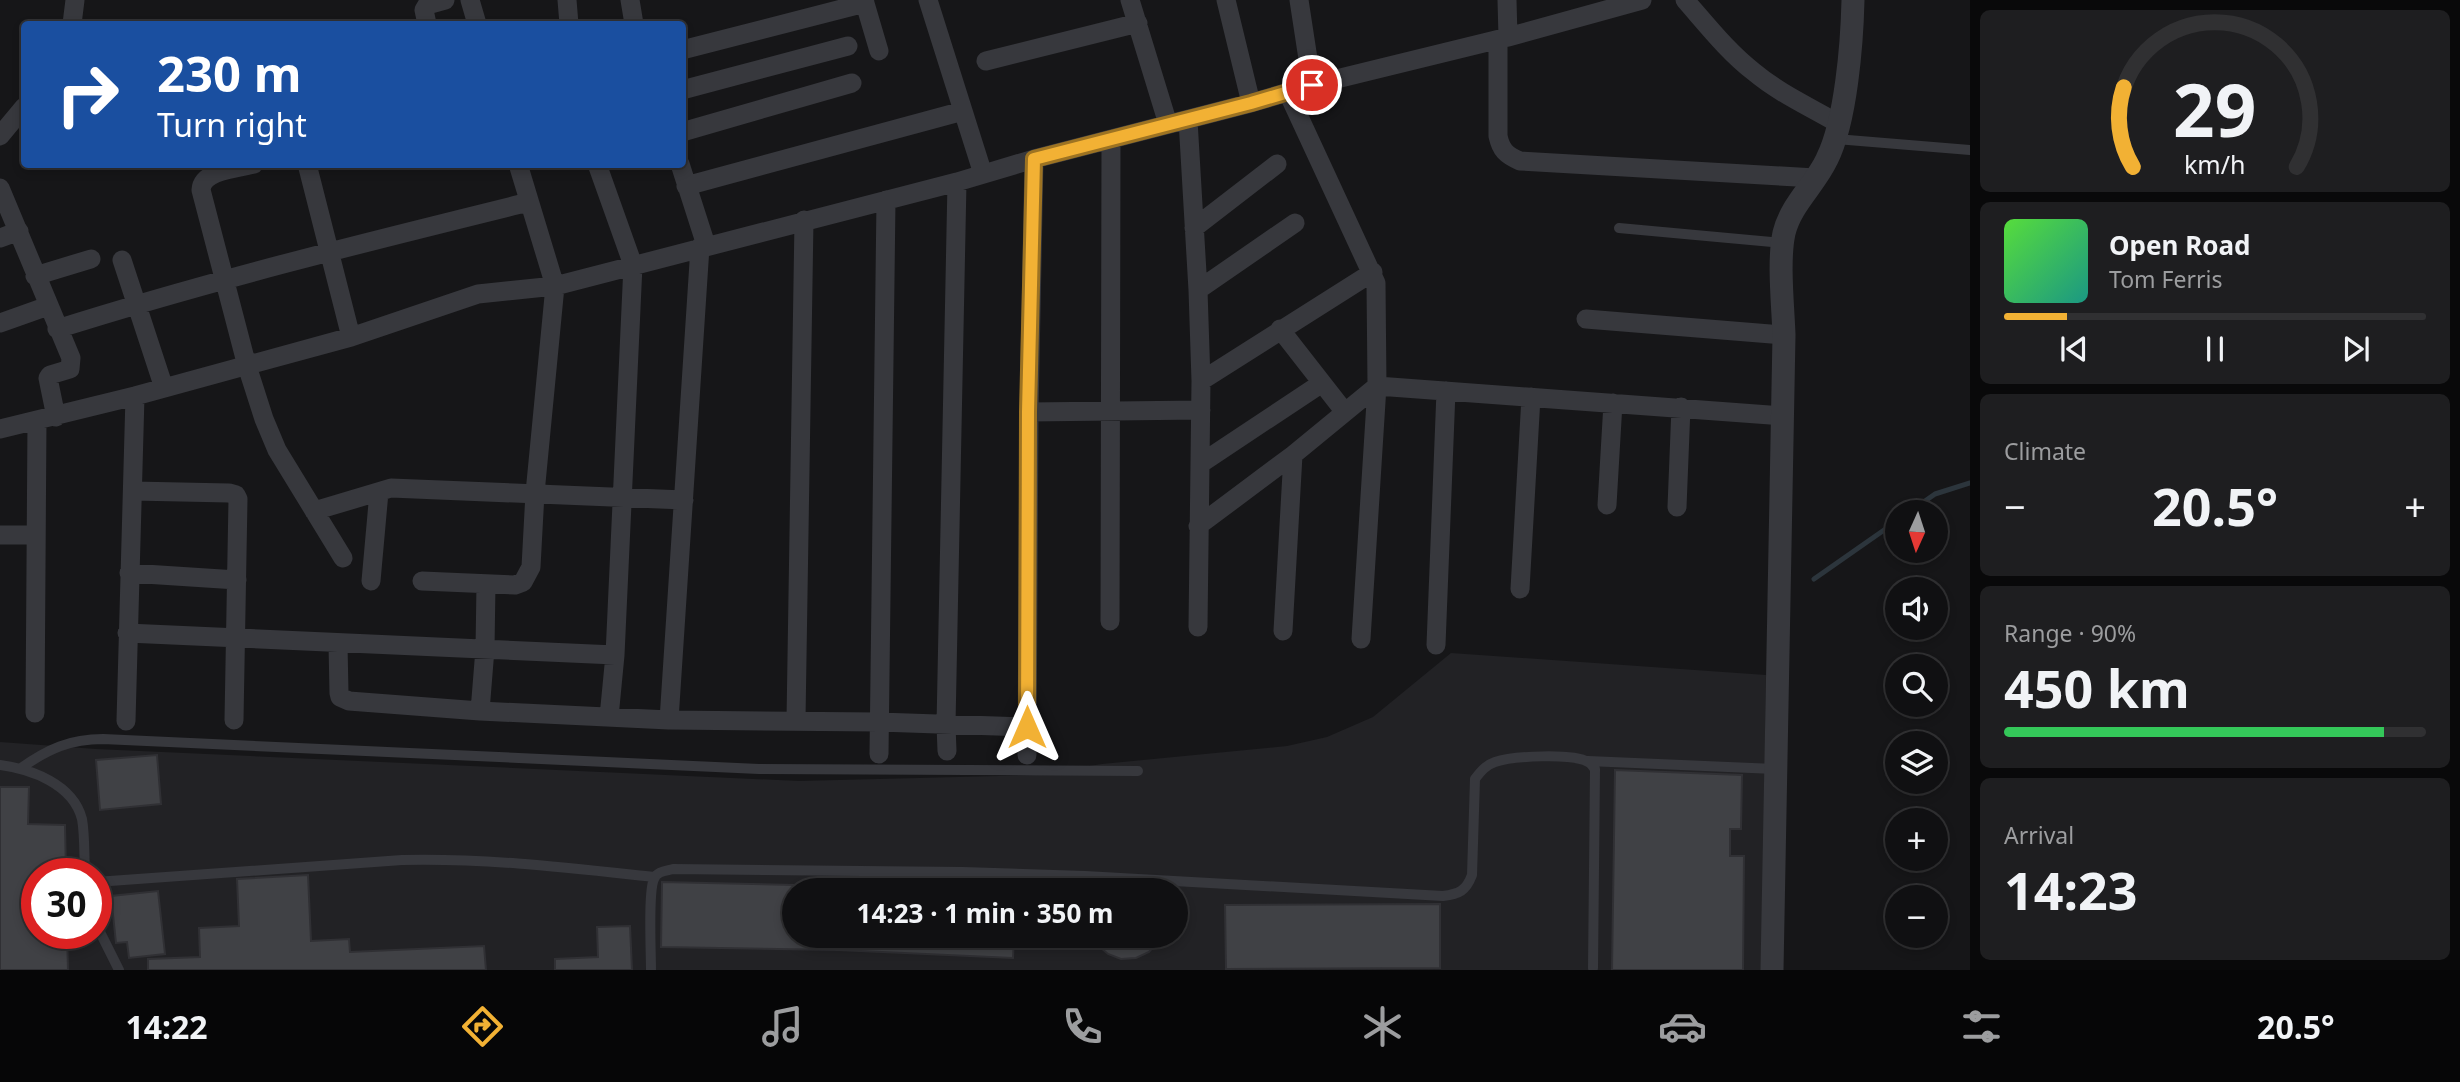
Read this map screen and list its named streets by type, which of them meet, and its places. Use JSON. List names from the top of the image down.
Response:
{
  "north": "bottom",
  "page": {
    "turn": ["230 m", "Turn right"],
    "song": ["Open Road", "Tom Ferris"],
    "tile": [
      "Climate",
      ["Range · 90%", "450 km"],
      ["Arrival", "14:23"]
    ],
    "heat": ["−", "20.5°", "+"],
    "map_buttons": ["+", "−"],
    "limit": "30",
    "trip": "14:23 · 1 min · 350 m",
    "tabs": ["14:22", "20.5°"],
    "gauge": ["29", "km/h"]
  }
}
